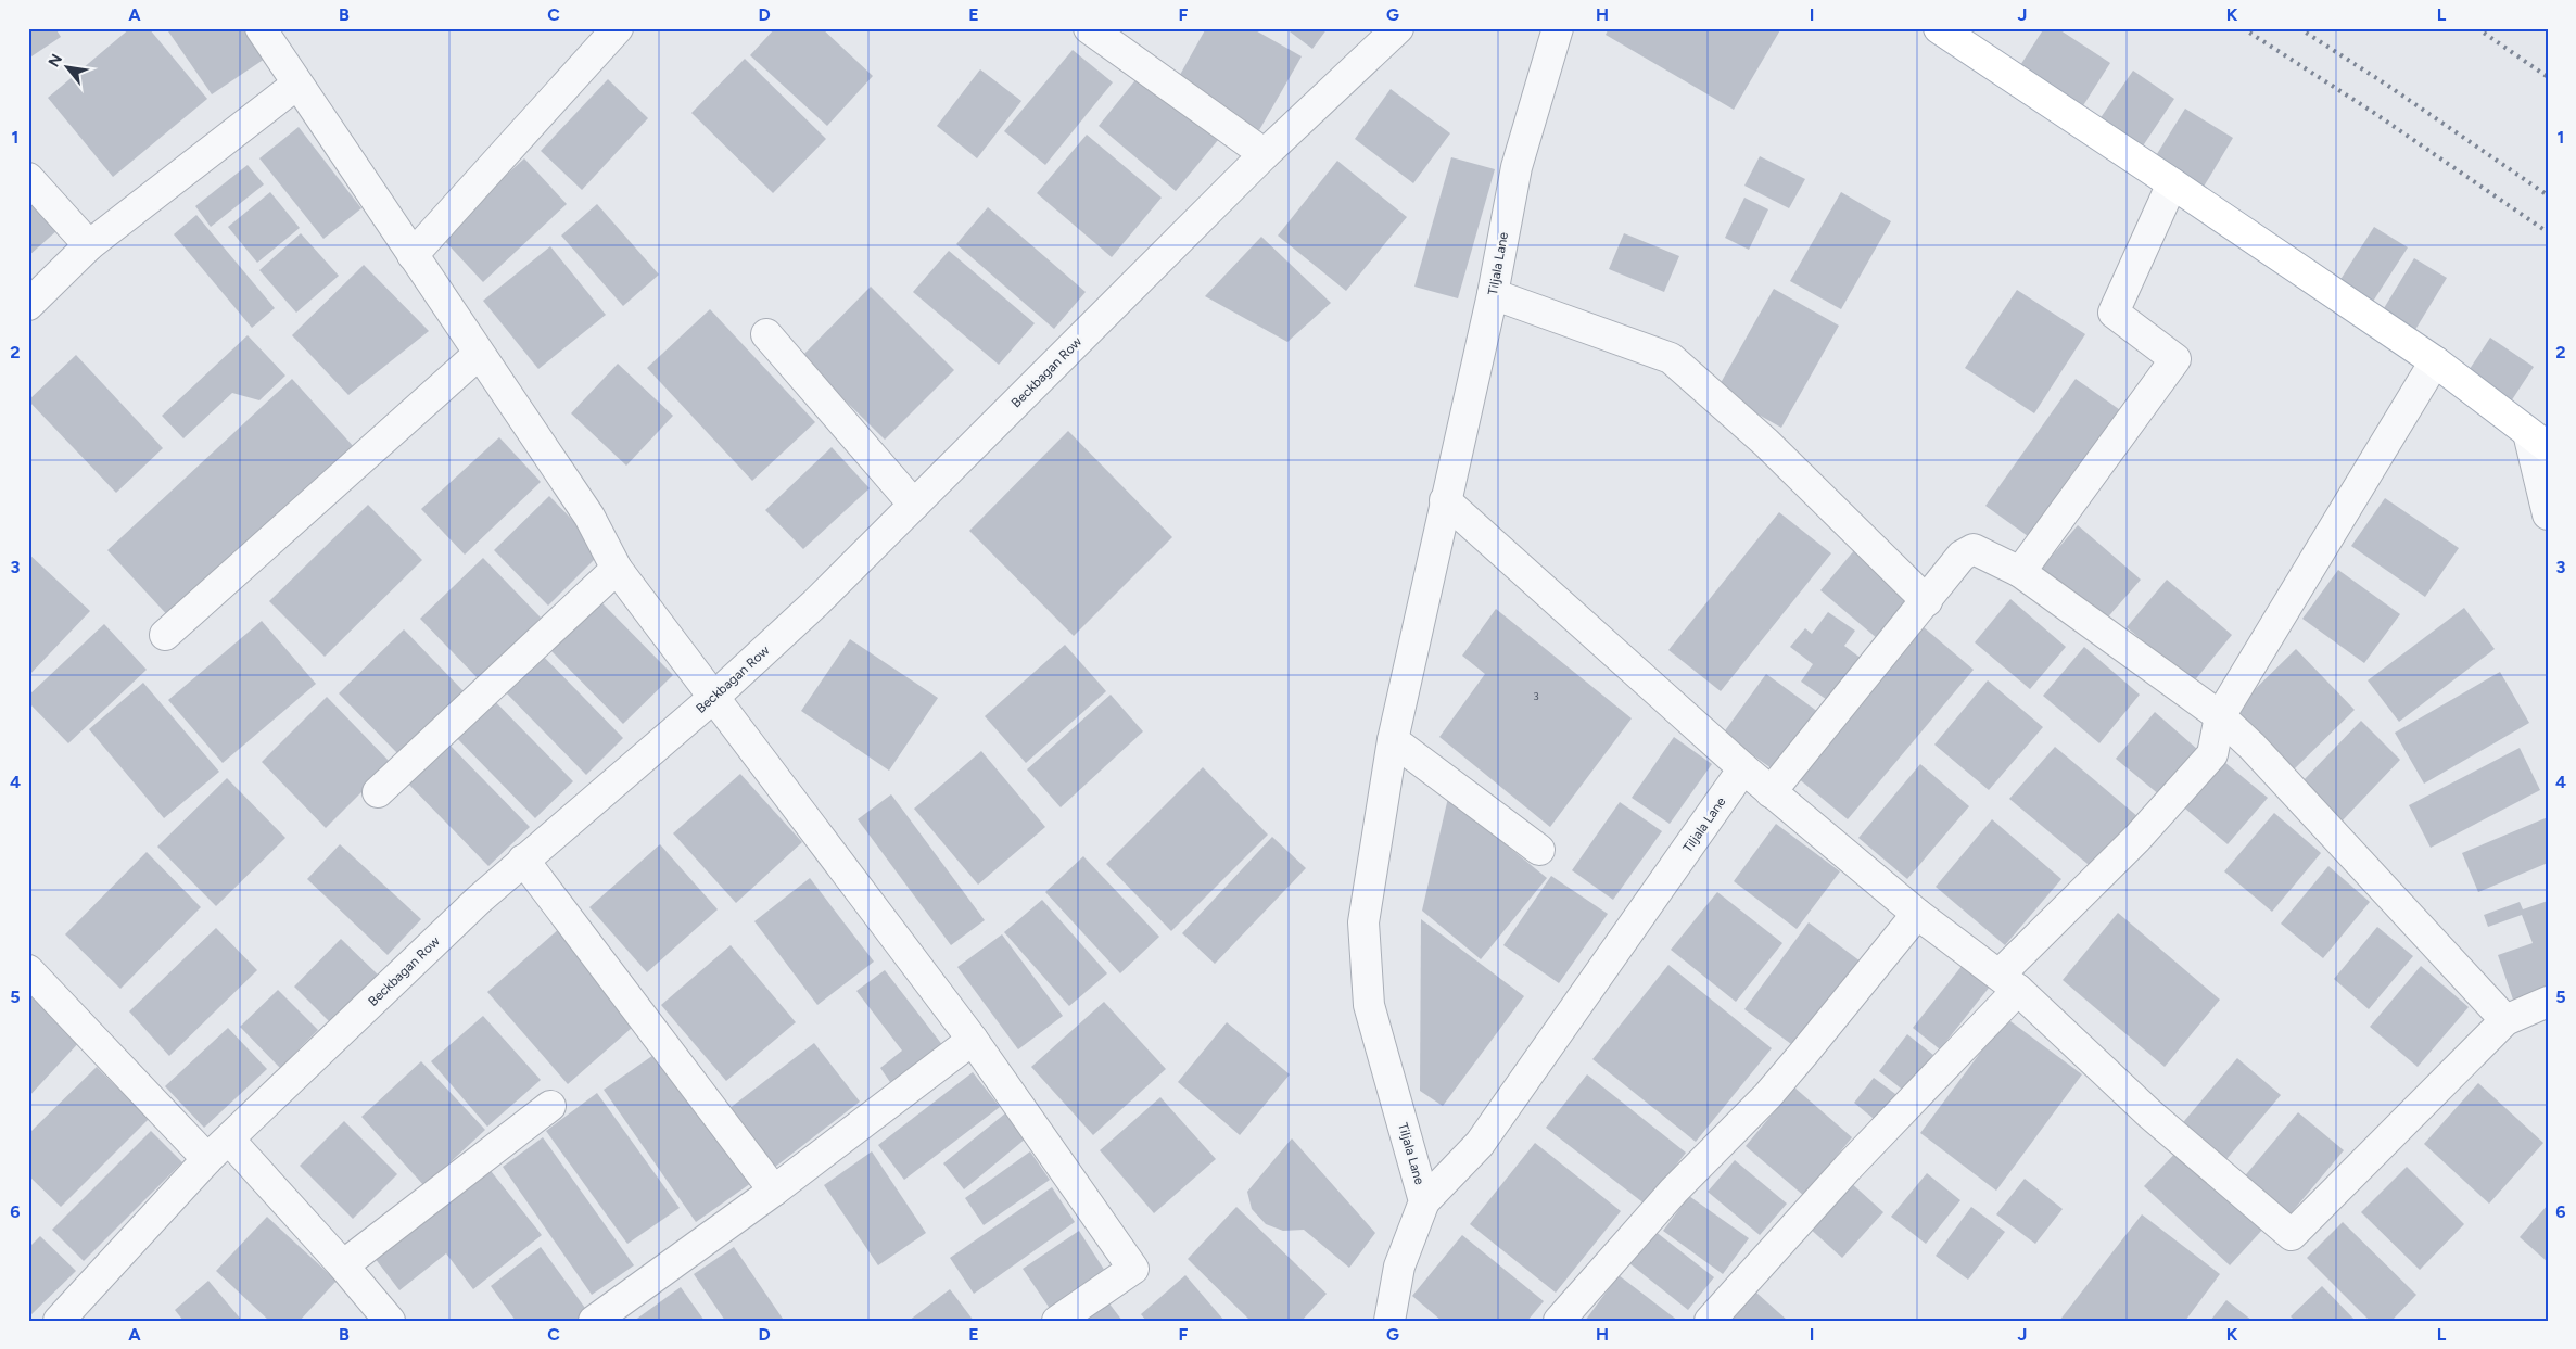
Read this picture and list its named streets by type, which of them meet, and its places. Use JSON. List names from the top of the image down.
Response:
{
  "streets": {
    "street": ["Tiljala Lane", "Beckbagan Row"]
  },
  "house_numbers": ["3"],
  "north": "top left",
  "grid": {
    "columns": [
      "A",
      "B",
      "C",
      "D",
      "E",
      "F",
      "G",
      "H",
      "I",
      "J",
      "K",
      "L"
    ],
    "rows": [
      "1",
      "2",
      "3",
      "4",
      "5",
      "6"
    ]
  }
}
